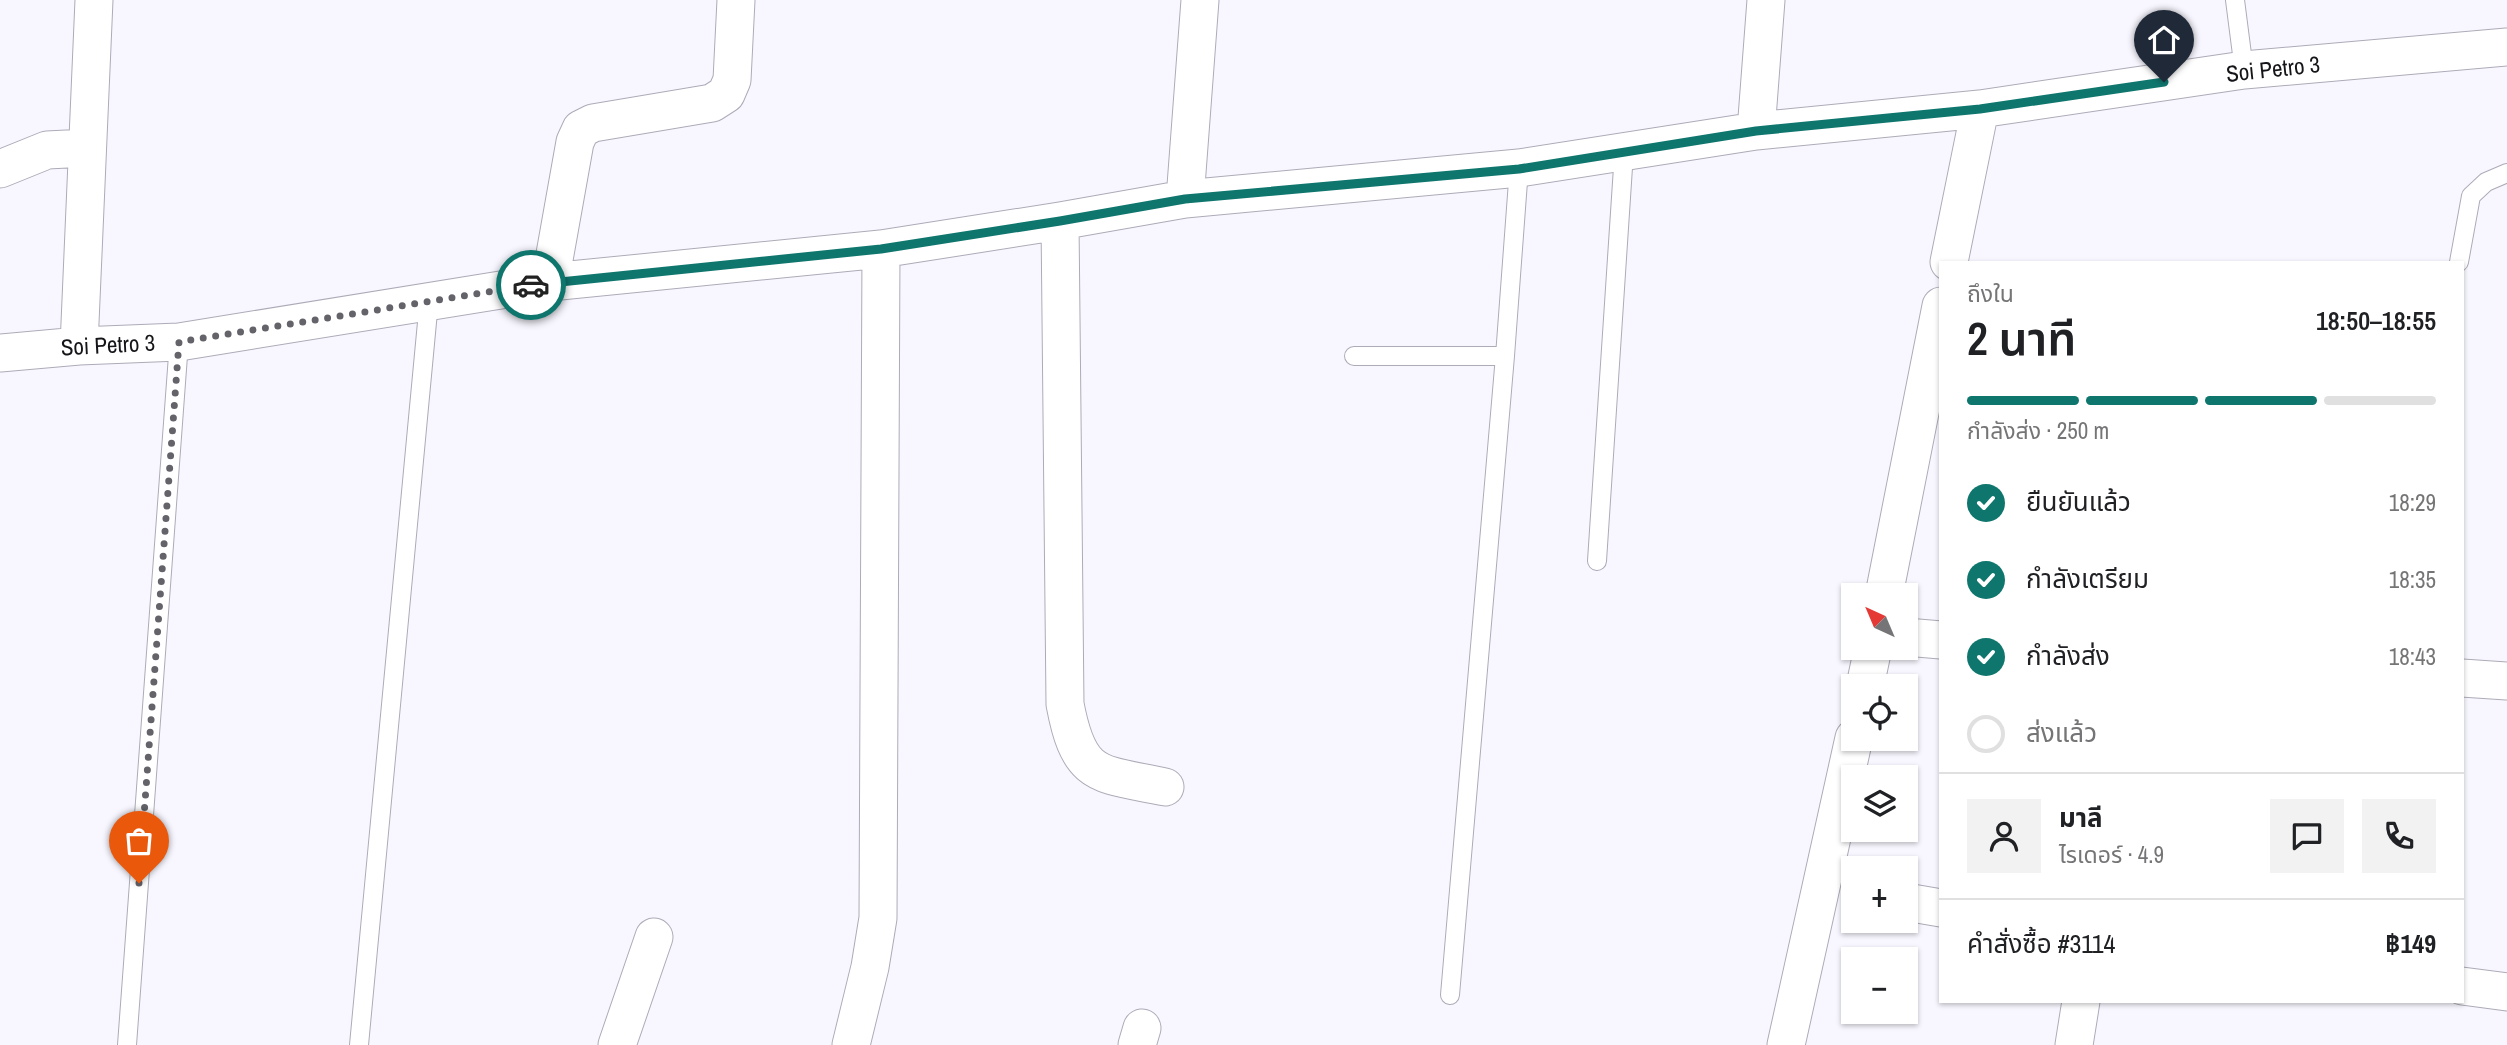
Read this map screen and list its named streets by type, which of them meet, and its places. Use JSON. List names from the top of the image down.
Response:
{
  "streets": {
    "street": ["Soi Petro 3"]
  },
  "north": "top left",
  "page": {
    "heading": ["2 นาที", "ถึงใน", "18:50–18:55"],
    "panel": [
      "มาลี",
      "ไรเดอร์ · 4.9",
      "คำสั่งซื้อ #3114",
      "฿149"
    ],
    "bar": "กำลังส่ง · 250 m",
    "list": [
      ["ยืนยันแล้ว", "18:29"],
      ["กำลังเตรียม", "18:35"],
      ["กำลังส่ง", "18:43"],
      "ส่งแล้ว"
    ],
    "map_buttons": ["+", "−"]
  }
}
